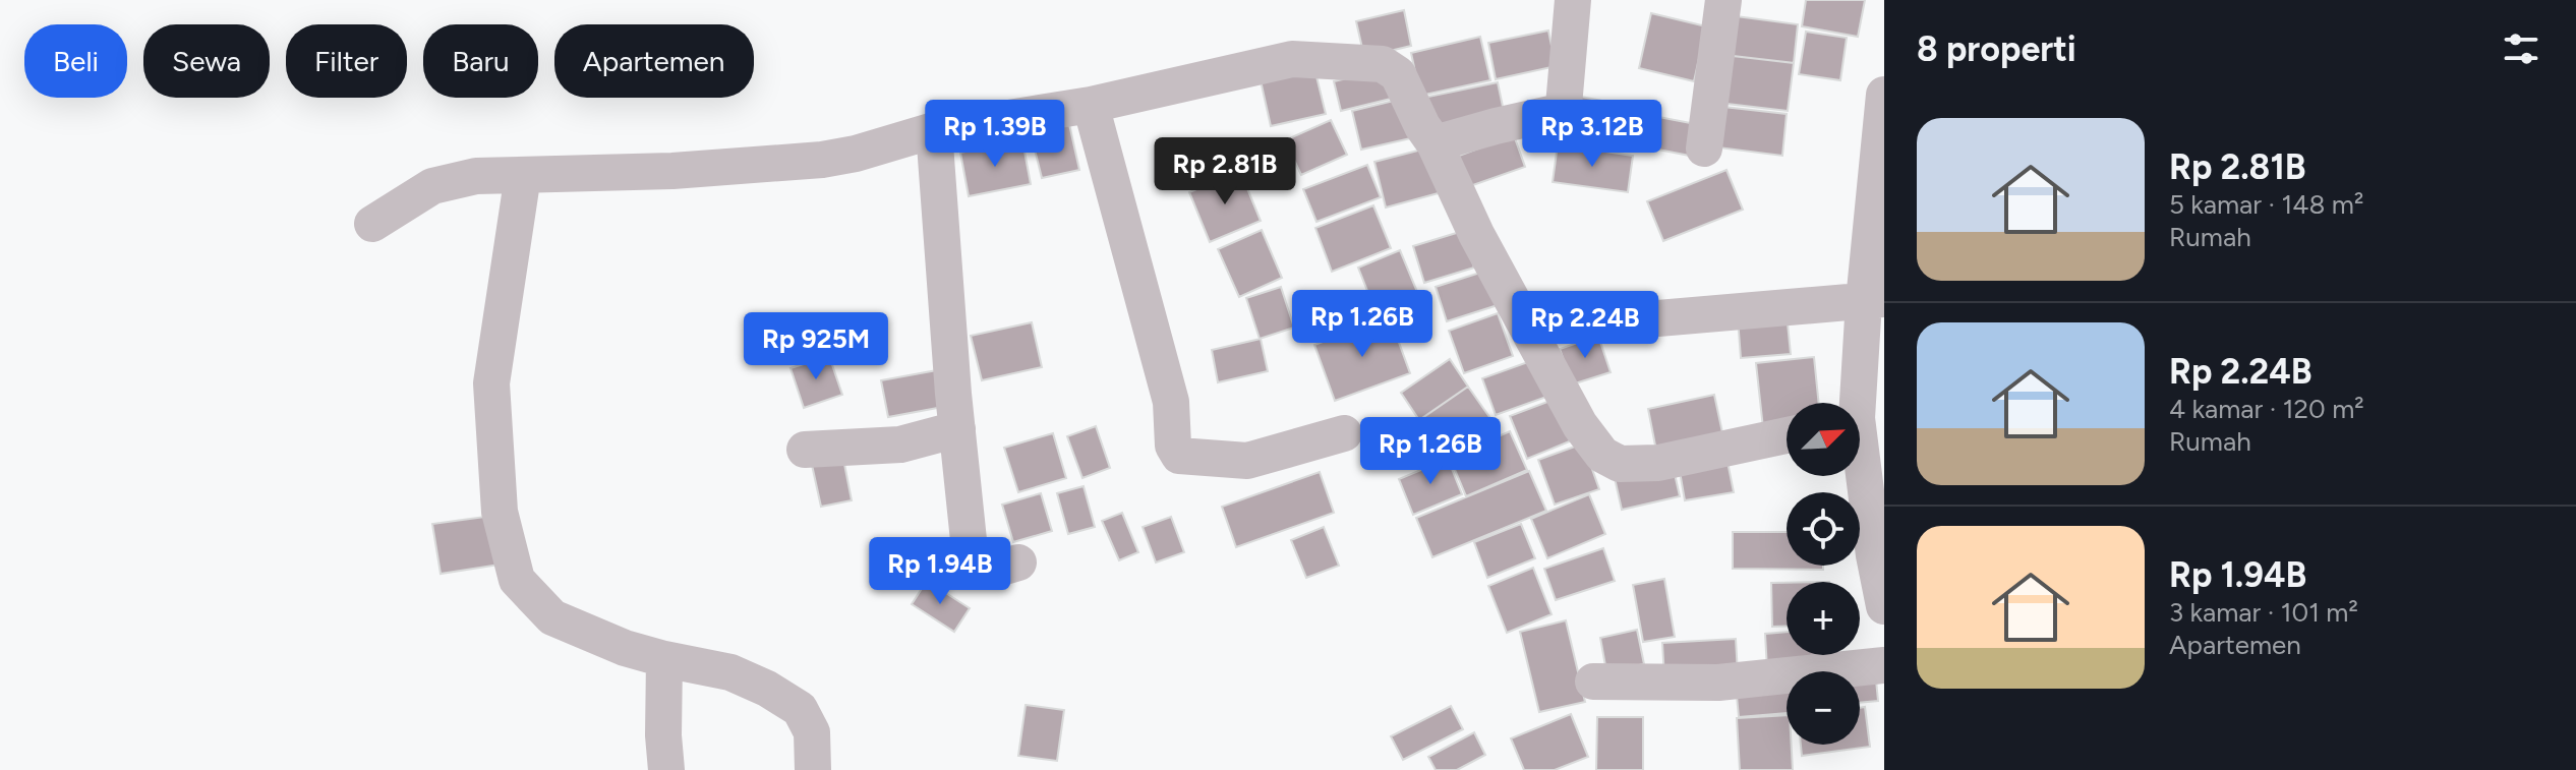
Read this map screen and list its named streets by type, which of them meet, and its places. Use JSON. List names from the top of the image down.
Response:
{
  "north": "top right",
  "page": {
    "heading": "8 properti",
    "chip": [
      "Beli",
      "Sewa",
      "Filter",
      "Baru",
      "Apartemen"
    ],
    "list": [
      {
        "name": "Rp 2.81B",
        "note": "5 kamar · 148 m² · Rumah"
      },
      {
        "name": "Rp 2.24B",
        "note": "4 kamar · 120 m² · Rumah"
      },
      {
        "name": "Rp 1.94B",
        "note": "3 kamar · 101 m² · Apartemen"
      }
    ],
    "price": [
      "Rp 1.39B",
      "Rp 3.12B",
      "Rp 2.81B",
      "Rp 1.26B",
      "Rp 2.24B",
      "Rp 925M",
      "Rp 1.26B",
      "Rp 1.94B"
    ],
    "map_buttons": ["+", "−"]
  }
}
